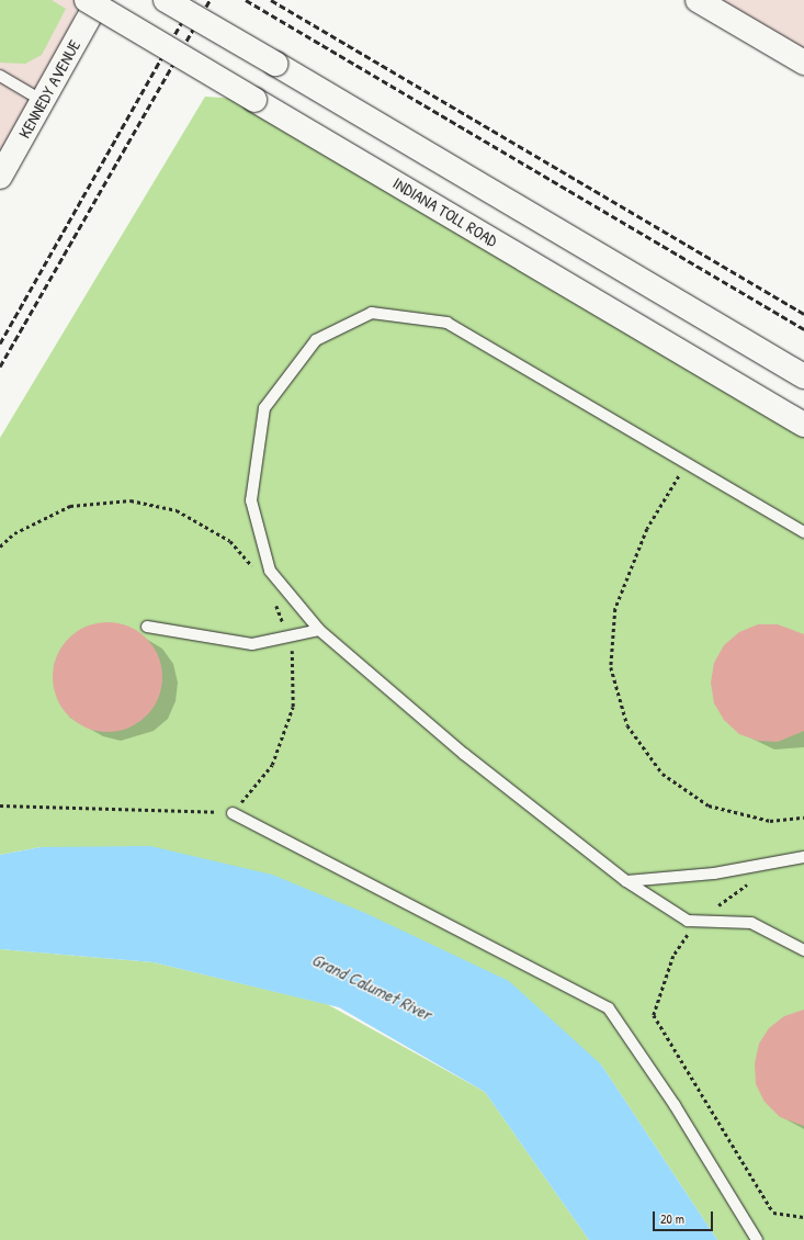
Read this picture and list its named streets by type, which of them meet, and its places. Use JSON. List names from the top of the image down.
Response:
{
  "streets": {
    "main road": ["KENNEDY AVENUE", "INDIANA TOLL ROAD"]
  },
  "water": ["Grand Calumet River"],
  "scale_bar": "20 m"
}
